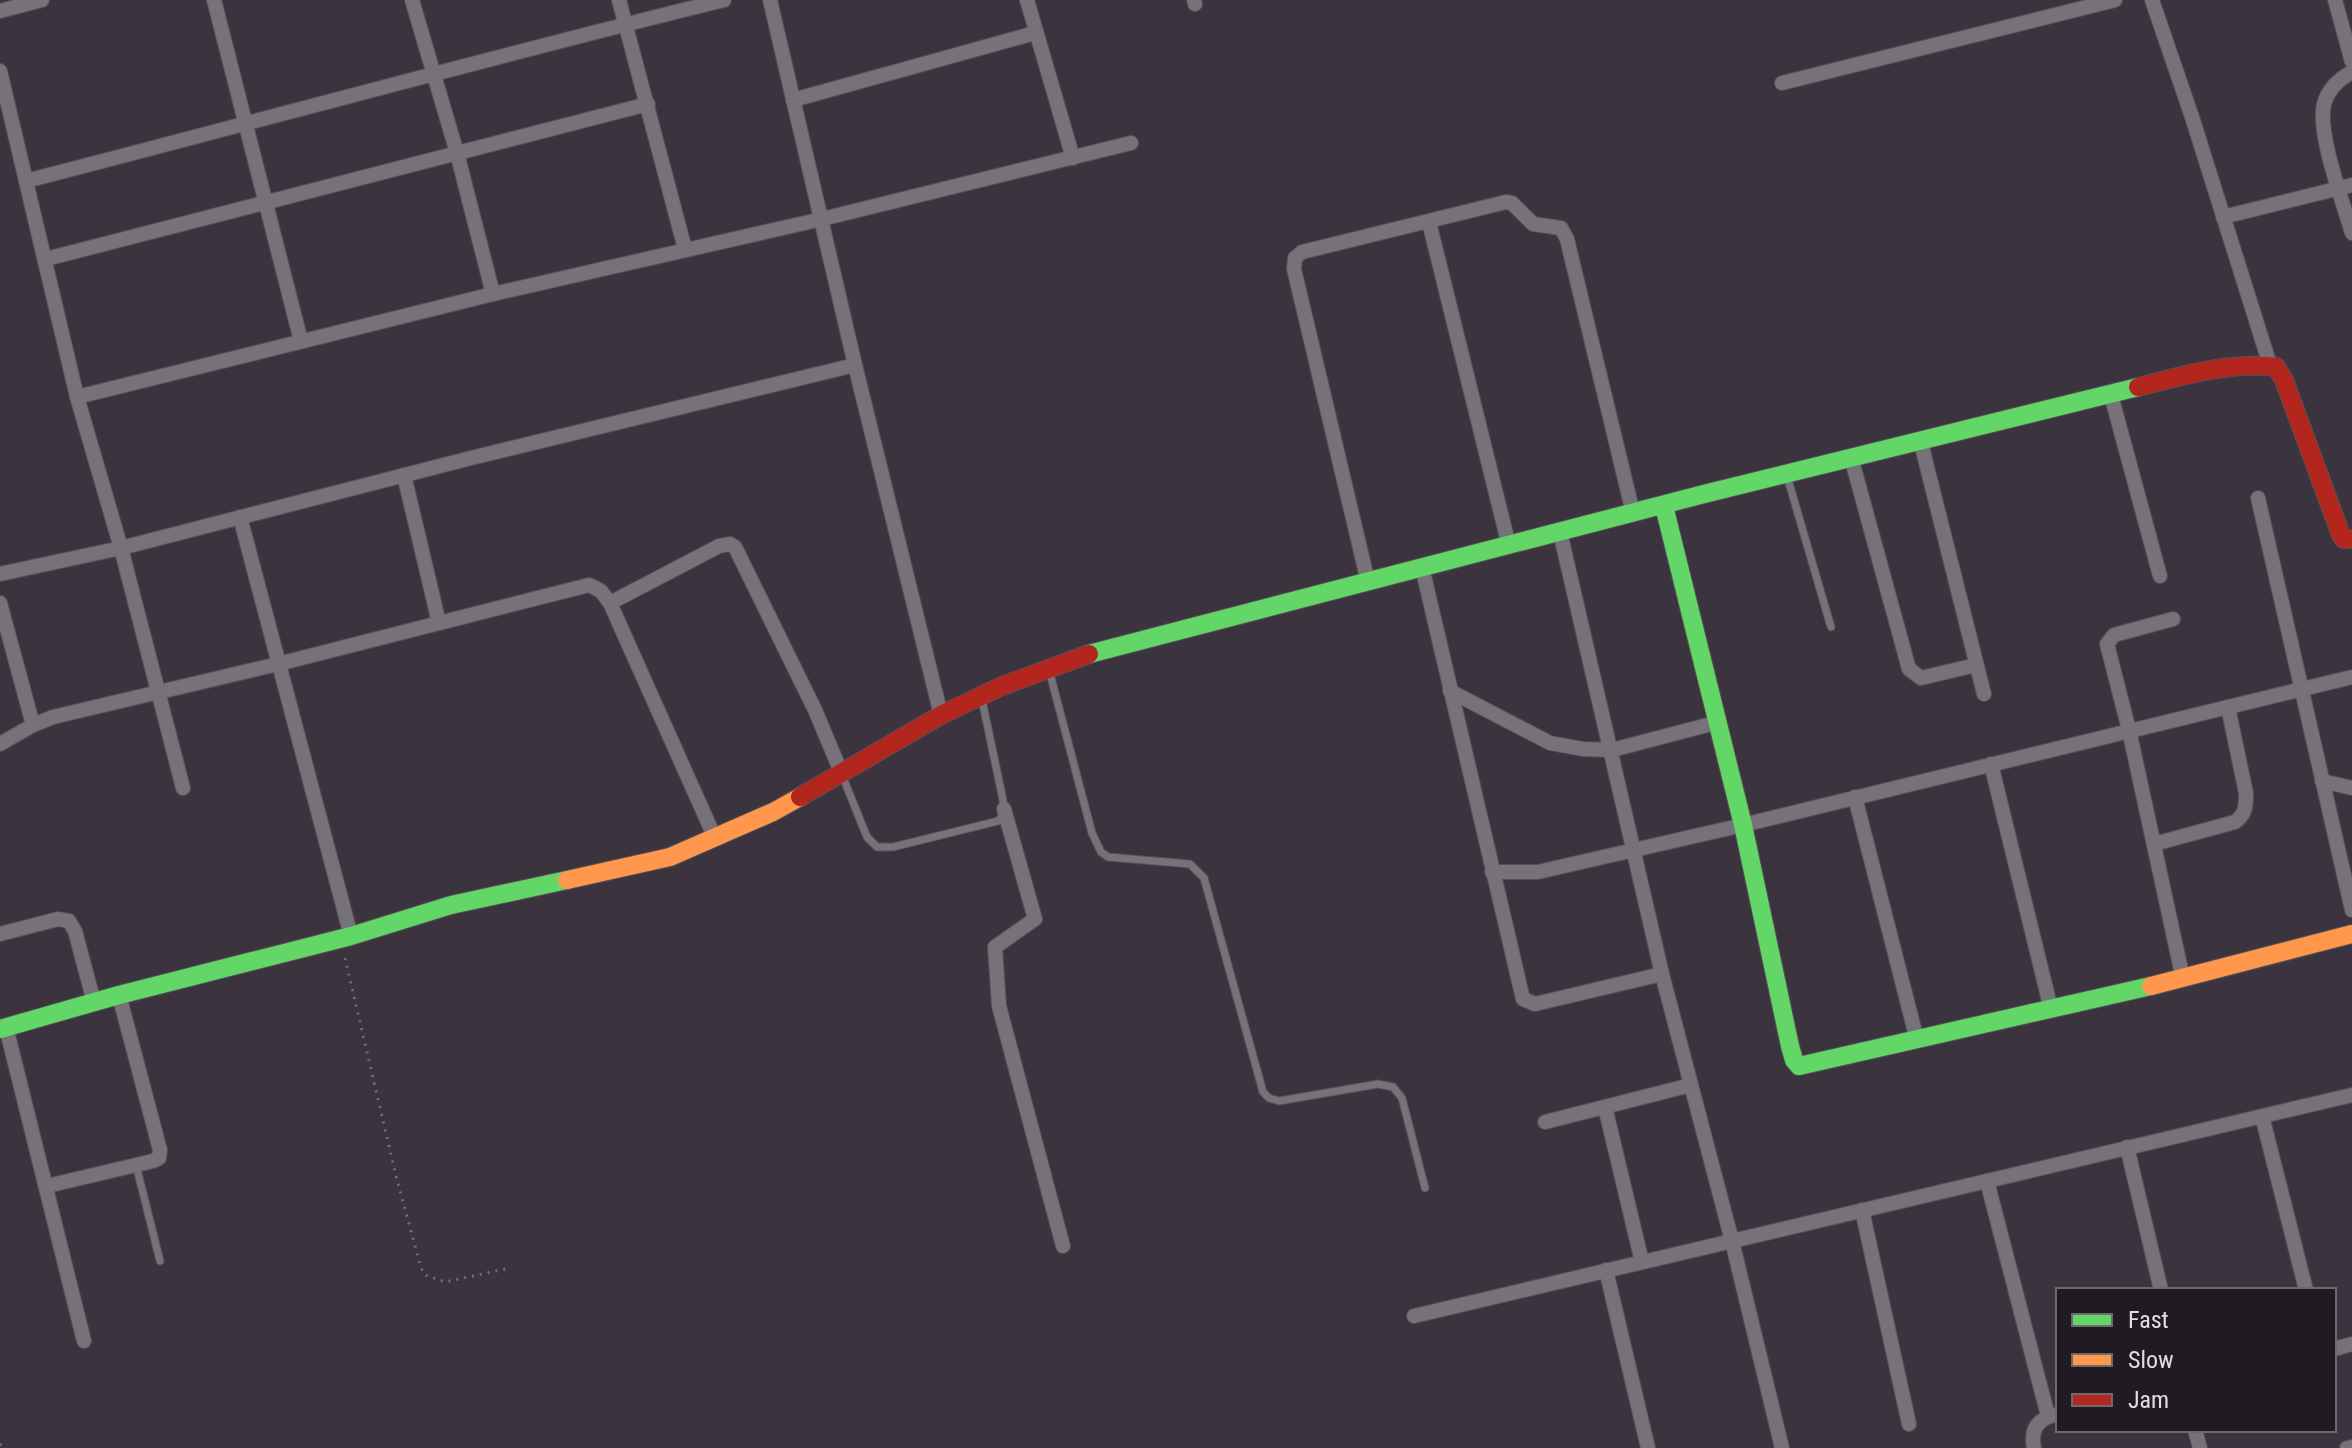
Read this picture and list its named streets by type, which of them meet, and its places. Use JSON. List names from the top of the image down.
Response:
{
  "legend": ["Fast", "Slow", "Jam"]
}
